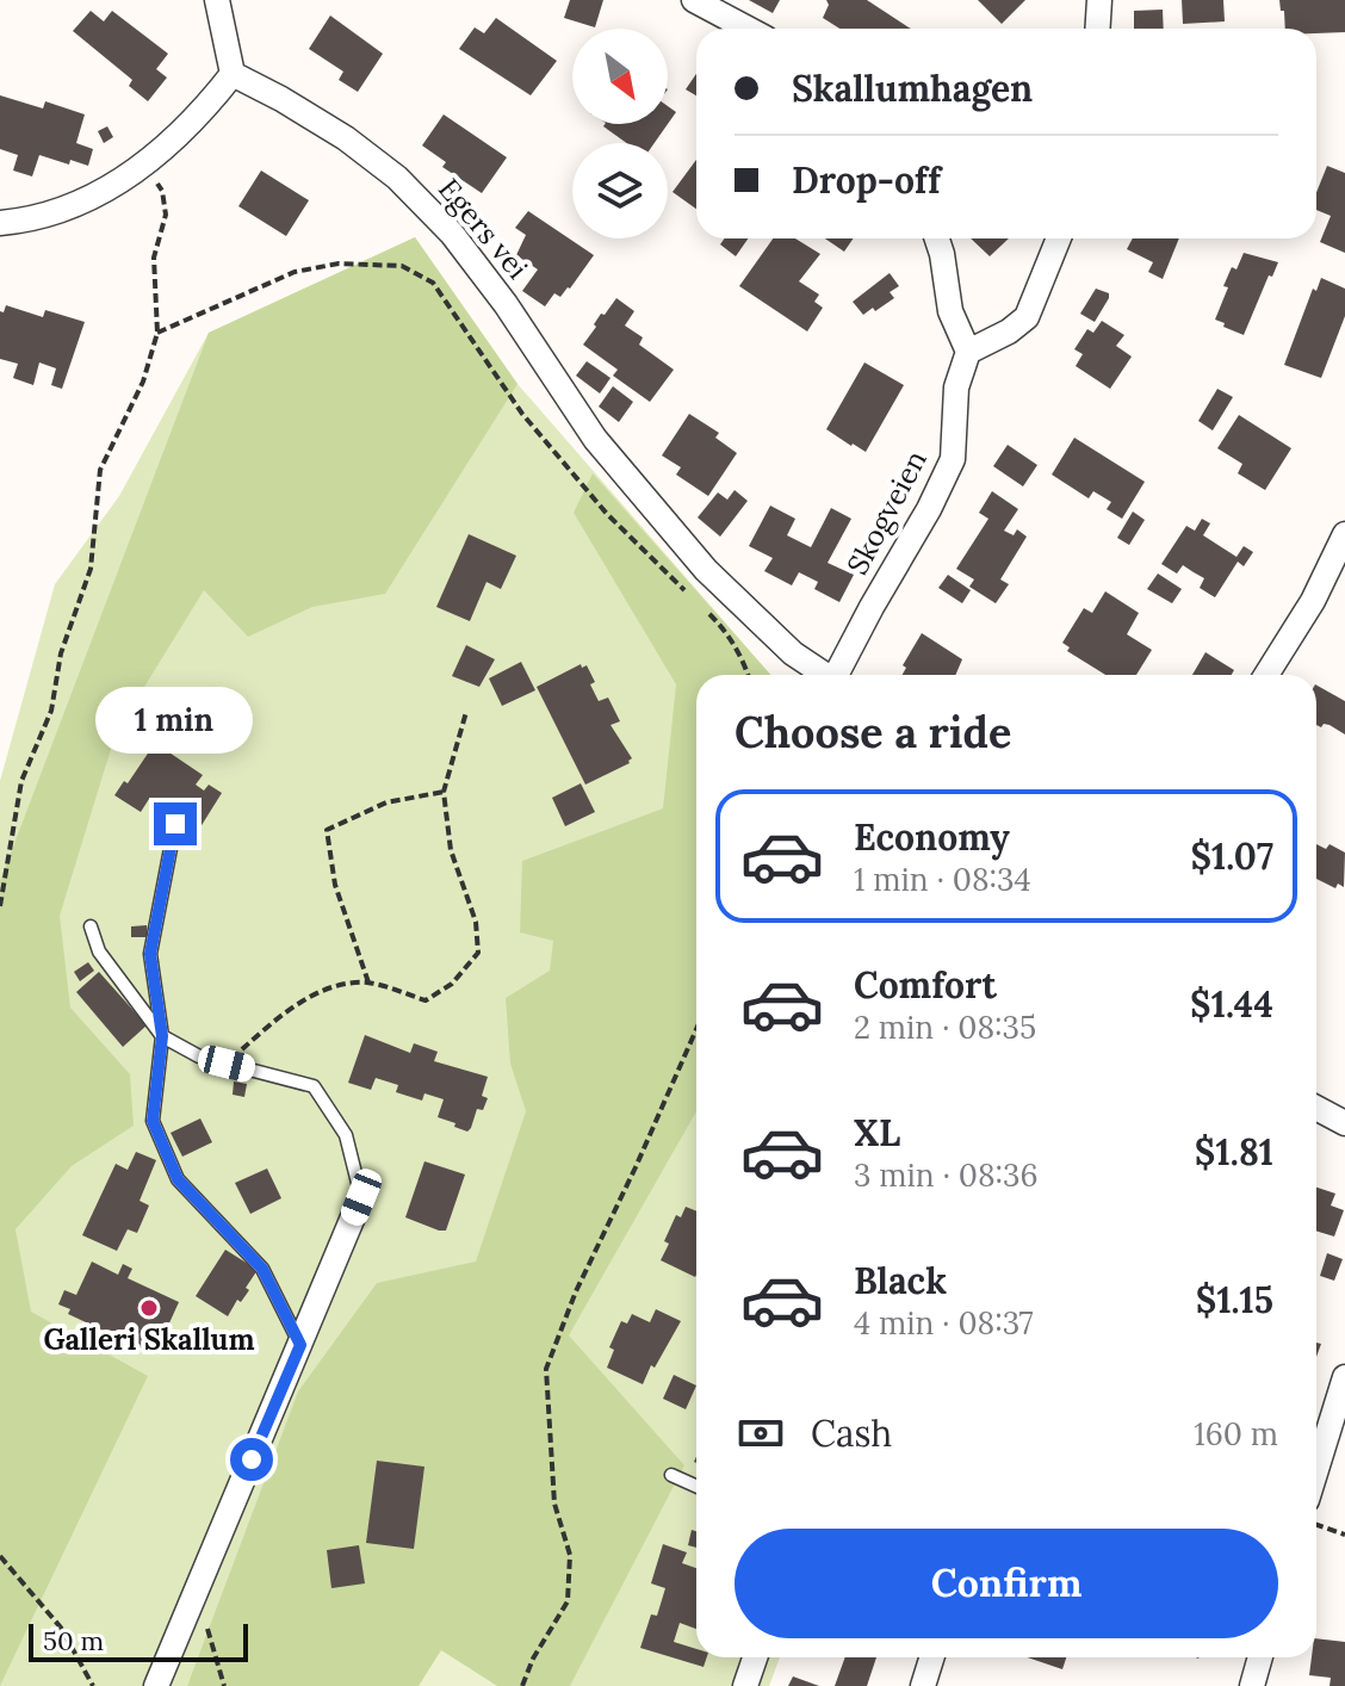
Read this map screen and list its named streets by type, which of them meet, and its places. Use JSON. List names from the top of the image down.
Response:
{
  "streets": {
    "street": ["Egers vei", "Skogveien"]
  },
  "places": ["Galleri Skallum"],
  "scale_bar": "50 m",
  "north": "bottom right",
  "page": {
    "banner": ["Skallumhagen", "Drop-off"],
    "heading": "Choose a ride",
    "bubble": "1 min",
    "list": [
      {
        "name": "Economy",
        "note": "1 min · 08:34",
        "value": "$1.07"
      },
      {
        "name": "Comfort",
        "note": "2 min · 08:35",
        "value": "$1.44"
      },
      {
        "name": "XL",
        "note": "3 min · 08:36",
        "value": "$1.81"
      },
      {
        "name": "Black",
        "note": "4 min · 08:37",
        "value": "$1.15"
      }
    ],
    "pay": ["Cash", "160 m"],
    "buttons": "Confirm",
    "scale": "50 m"
  }
}
